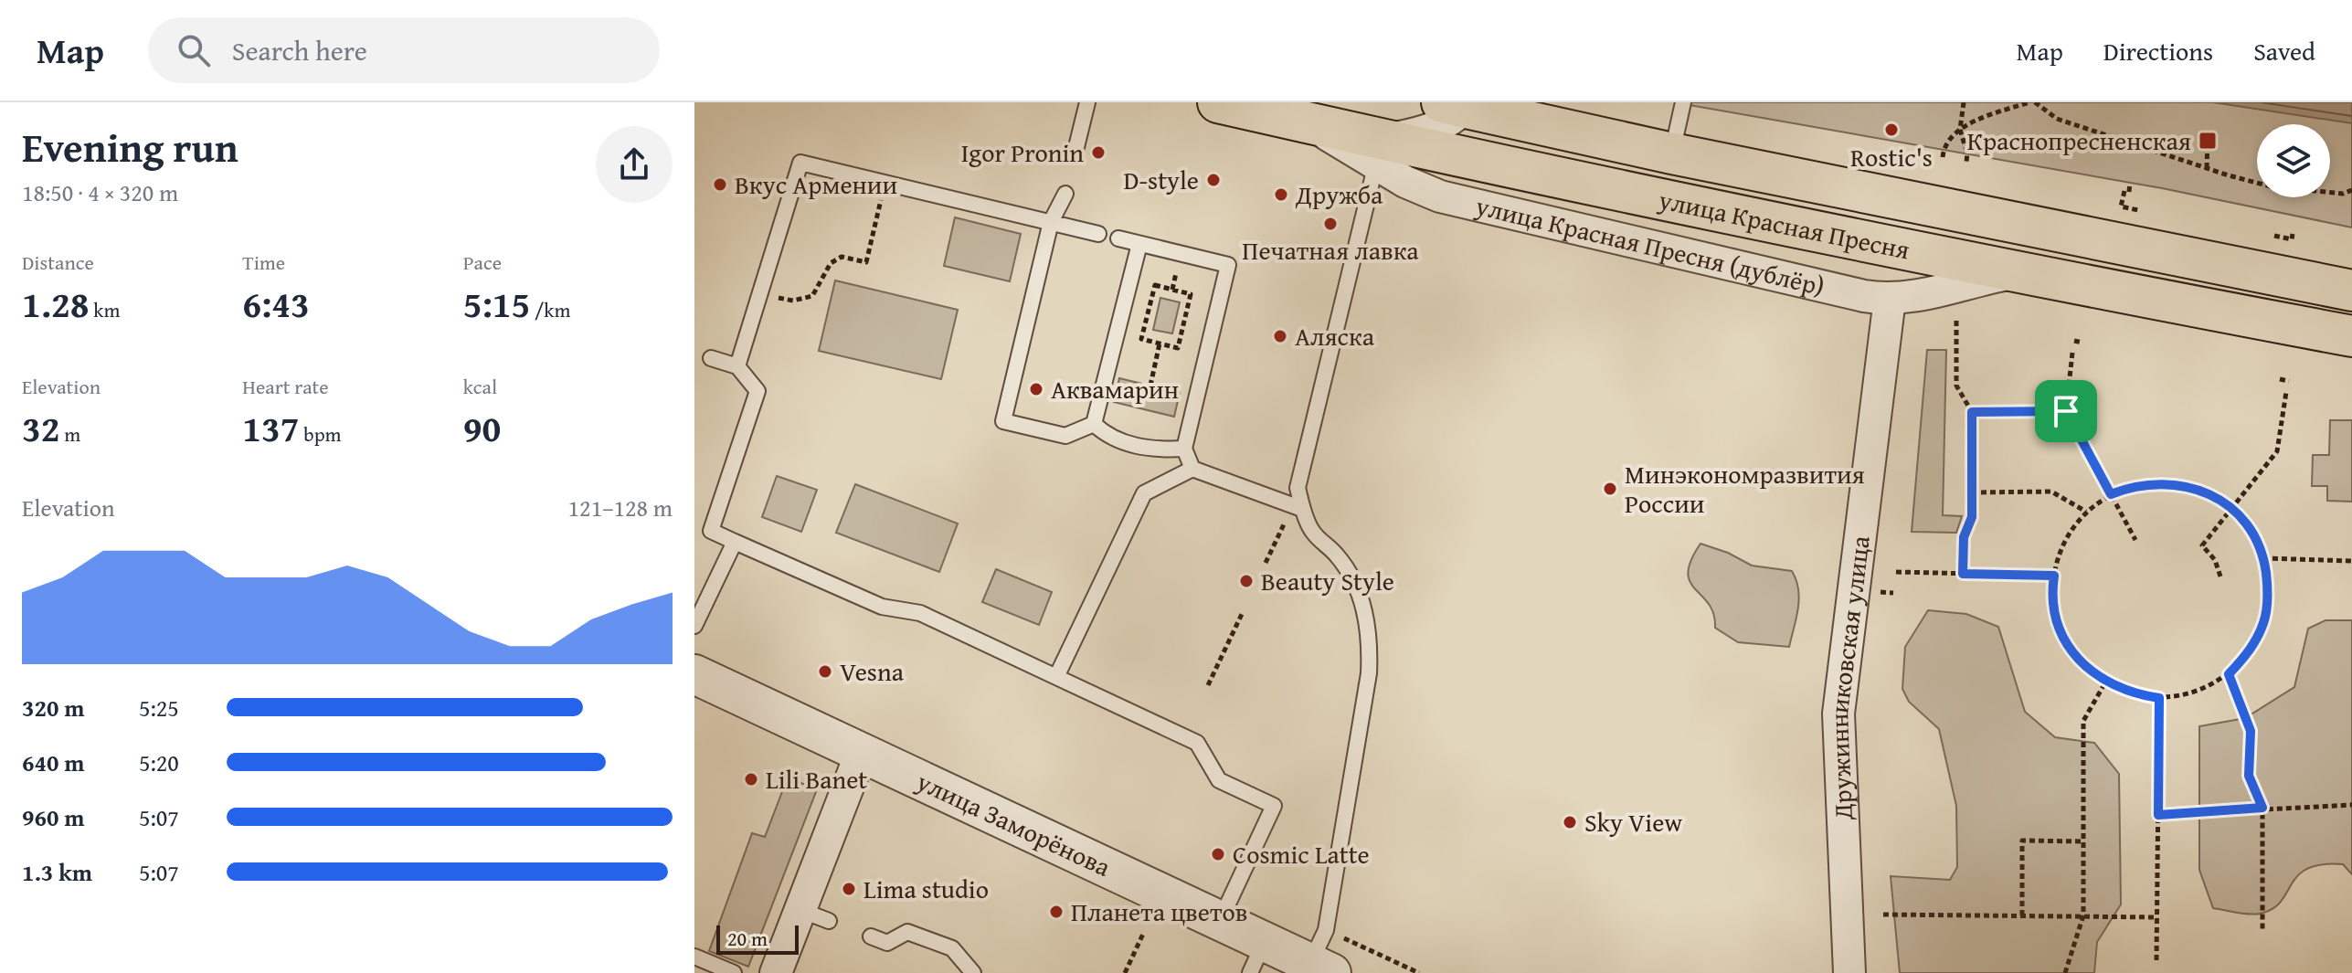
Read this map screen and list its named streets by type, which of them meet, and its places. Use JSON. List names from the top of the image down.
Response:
{
  "streets": {
    "main road": ["улица Красная Пресня"],
    "street": ["улица Красная Пресня (дублёр)", "Дружинниковская улица", "улица Заморёнова"]
  },
  "crossings": [
    ["улица Красная Пресня", "улица Красная Пресня (дублёр)"],
    ["улица Красная Пресня (дублёр)", "Дружинниковская улица"]
  ],
  "places": {
    "other": [
      "Rostic's",
      "Igor Pronin",
      "D-style",
      "Вкус Армении",
      "Дружба",
      "Печатная лавка",
      "Аляска",
      "Аквамарин",
      "Минэкономразвития России",
      "Beauty Style",
      "Vesna",
      "Lili Banet",
      "Sky View",
      "Cosmic Latte",
      "Lima studio",
      "Планета цветов"
    ],
    "transit": ["Краснопресненская"]
  },
  "scale_bar": "20 m",
  "page": {
    "header": "Map",
    "search": "Search here",
    "nav": ["Map", "Directions", "Saved"],
    "heading": ["Evening run", "18:50 · 4 × 320 m"],
    "stats": [
      ["Distance", "1.28 km"],
      ["Time", "6:43"],
      ["Pace", "5:15 /km"],
      ["Elevation", "32 m"],
      ["Heart rate", "137 bpm"],
      ["kcal", "90"]
    ],
    "chart": ["Elevation", "121–128 m"],
    "list": [
      {
        "name": "320 m",
        "note": "5:25"
      },
      {
        "name": "640 m",
        "note": "5:20"
      },
      {
        "name": "960 m",
        "note": "5:07"
      },
      {
        "name": "1.3 km",
        "note": "5:07"
      }
    ],
    "scale": "20 m"
  }
}
